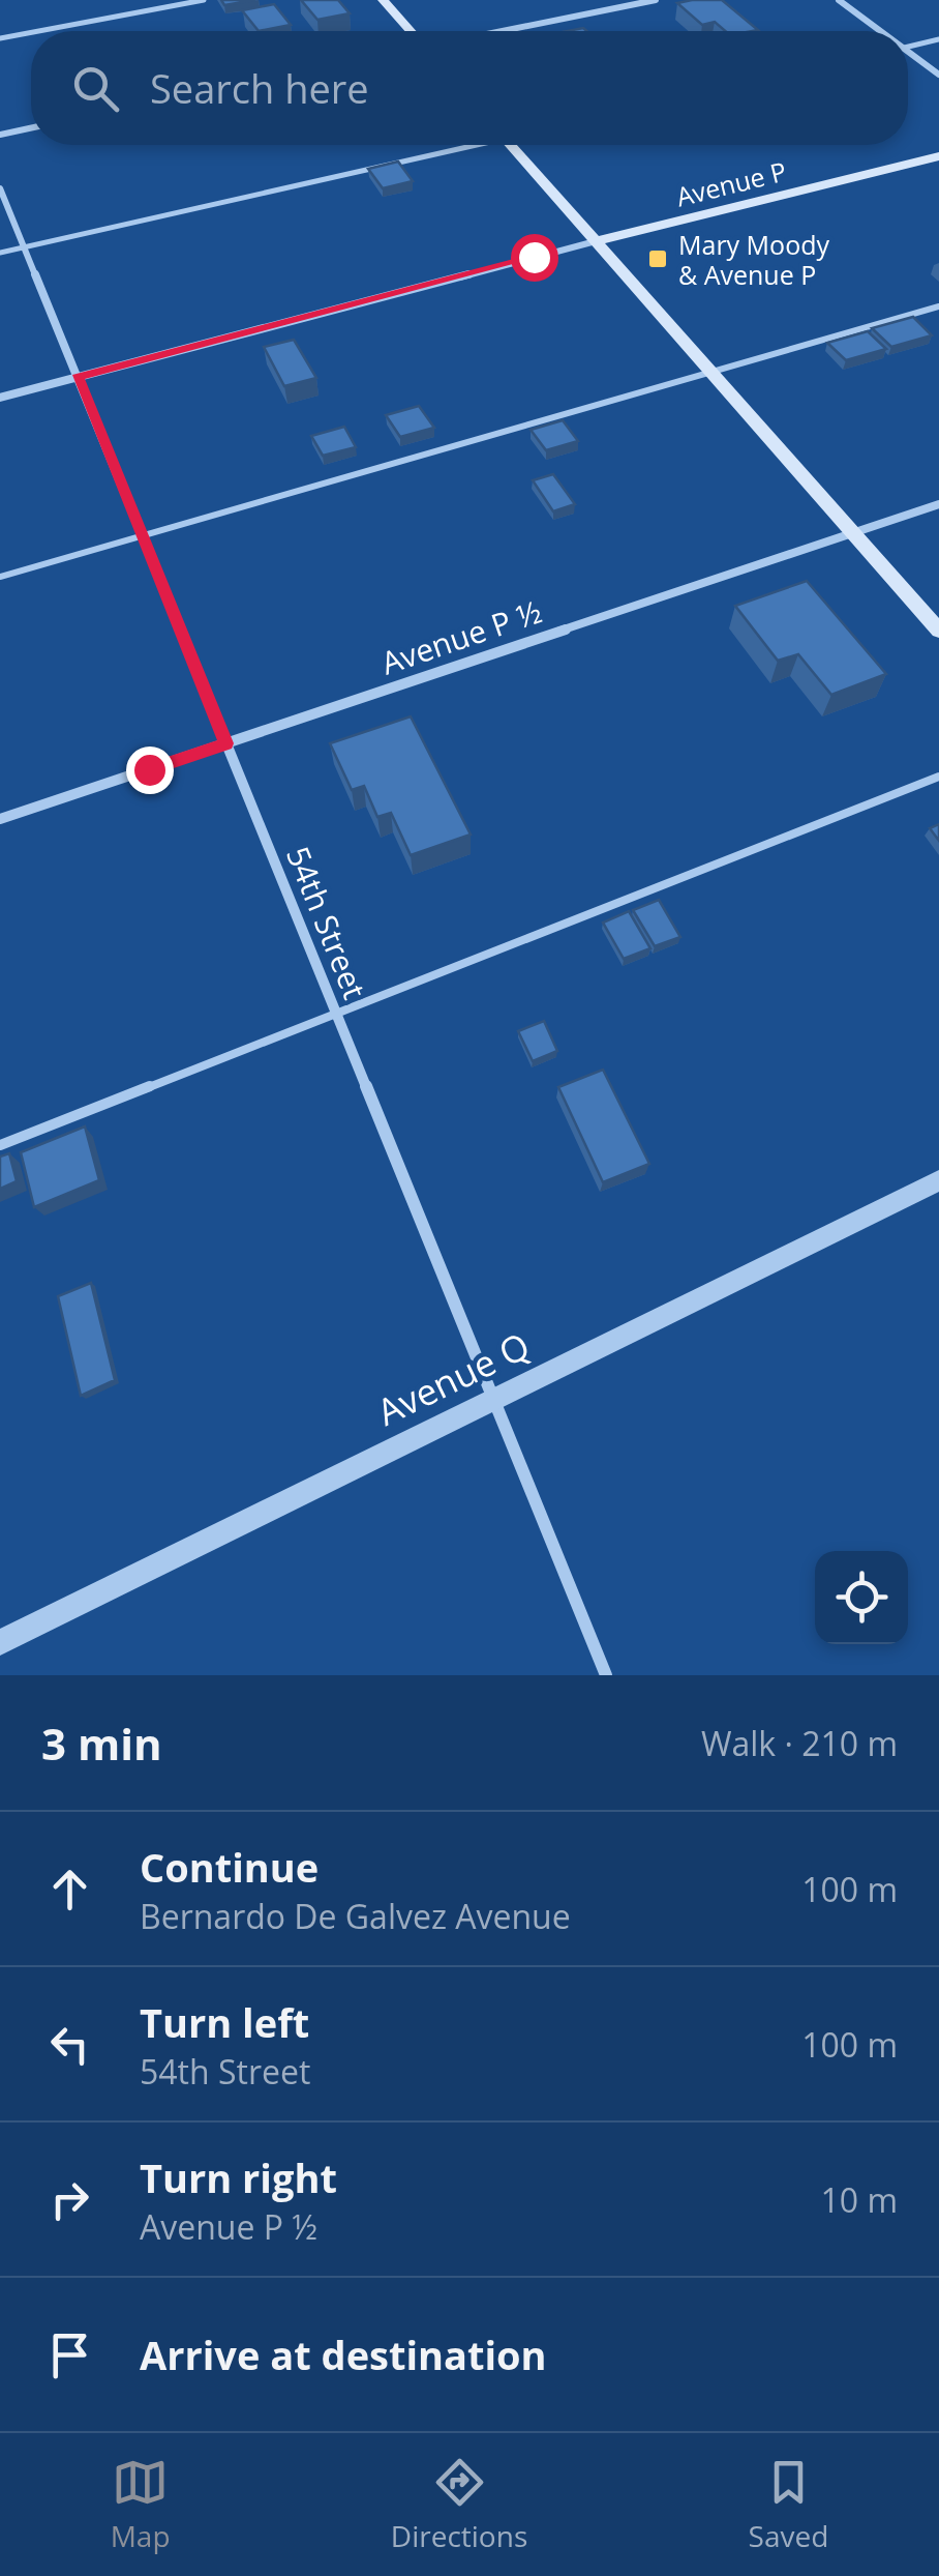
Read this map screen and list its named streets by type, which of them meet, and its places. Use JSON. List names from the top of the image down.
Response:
{
  "streets": {
    "main road": ["Avenue P"],
    "street": ["Avenue P ½", "54th Street", "Avenue Q"]
  },
  "crossings": [
    ["Avenue P ½", "54th Street"],
    ["54th Street", "Avenue Q"]
  ],
  "places": {
    "transit": ["Mary Moody & Avenue P"]
  },
  "page": {
    "search": "Search here",
    "heading": ["3 min", "Walk · 210 m"],
    "list": [
      ["Continue", "Bernardo De Galvez Avenue", "100 m"],
      ["Turn left", "54th Street", "100 m"],
      ["Turn right", "Avenue P ½", "10 m"],
      "Arrive at destination"
    ],
    "nav": ["Map", "Directions", "Saved"]
  }
}
